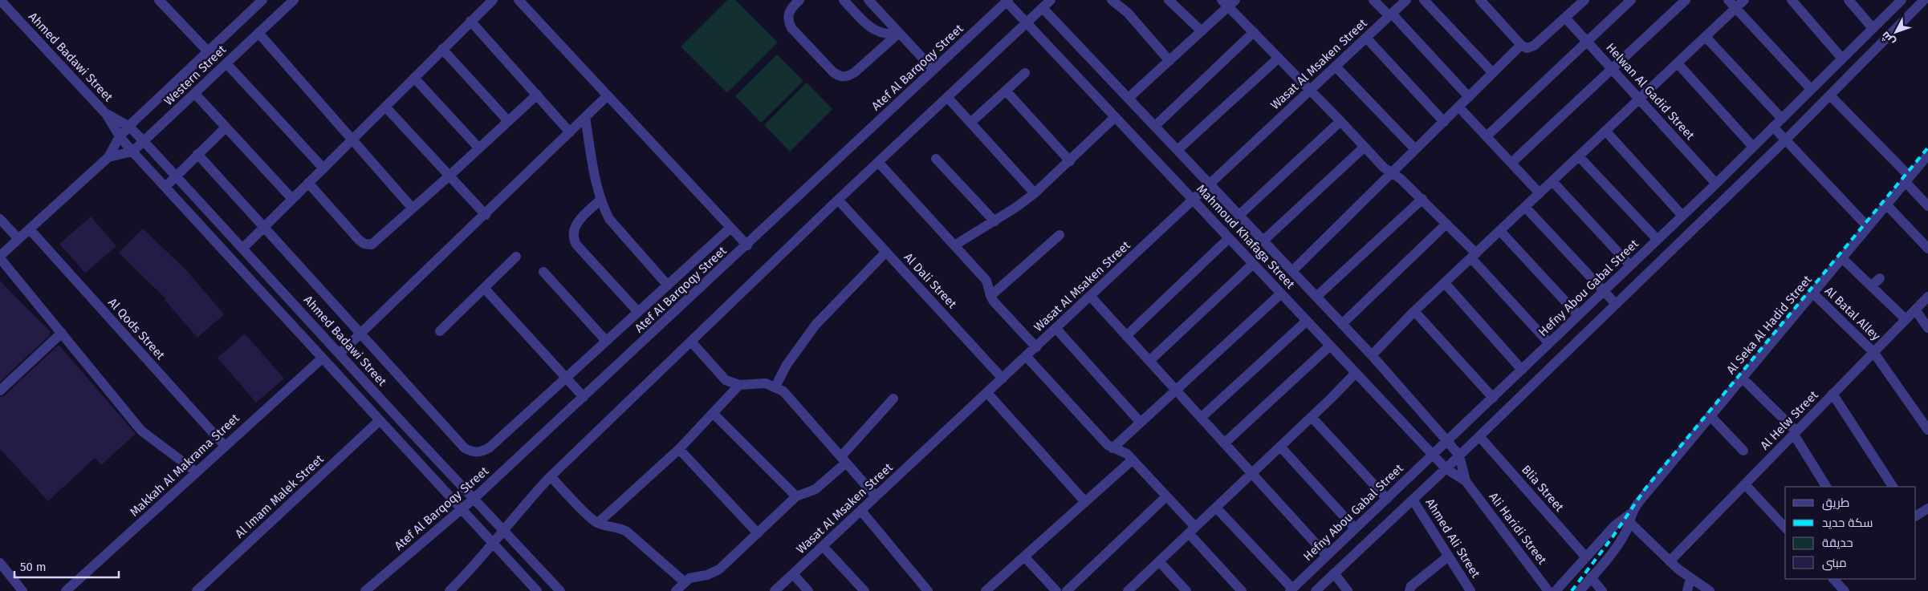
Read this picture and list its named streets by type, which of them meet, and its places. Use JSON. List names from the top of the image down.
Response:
{
  "streets": {
    "street": [
      "Ahmed Badawi Street",
      "Wasat Al Msaken Street",
      "Atef Al Barqoqy Street",
      "Western Street",
      "Helwan Al Gadid Street",
      "Mahmoud Khafaga Street",
      "Al Dali Street",
      "Hefny Abou Gabal Street",
      "Al Batal Alley",
      "Al Seka Al Hadid Street",
      "Al Qods Street",
      "Al Helw Street",
      "Makkah Al Makrama Street",
      "Blia Street",
      "Al Imam Malek Street",
      "Ali Haridi Street",
      "Ahmed Ali Street"
    ]
  },
  "crossings": [
    ["Ahmed Badawi Street", "Atef Al Barqoqy Street"],
    ["Ahmed Badawi Street", "Western Street"],
    ["Ahmed Badawi Street", "Makkah Al Makrama Street"],
    ["Ahmed Badawi Street", "Al Imam Malek Street"],
    ["Wasat Al Msaken Street", "Mahmoud Khafaga Street"],
    ["Wasat Al Msaken Street", "Al Dali Street"],
    ["Atef Al Barqoqy Street", "Mahmoud Khafaga Street"],
    ["Western Street", "Al Qods Street"],
    ["Helwan Al Gadid Street", "Hefny Abou Gabal Street"],
    ["Mahmoud Khafaga Street", "Hefny Abou Gabal Street"],
    ["Mahmoud Khafaga Street", "Ali Haridi Street"],
    ["Al Batal Alley", "Al Seka Al Hadid Street"],
    ["Al Batal Alley", "Al Helw Street"],
    ["Al Seka Al Hadid Street", "Blia Street"],
    ["Al Qods Street", "Makkah Al Makrama Street"]
  ],
  "legend": [
    "طريق",
    "سكة حديد",
    "حديقة",
    "مبنى"
  ],
  "scale_bar": "50 m",
  "north": "bottom left"
}
